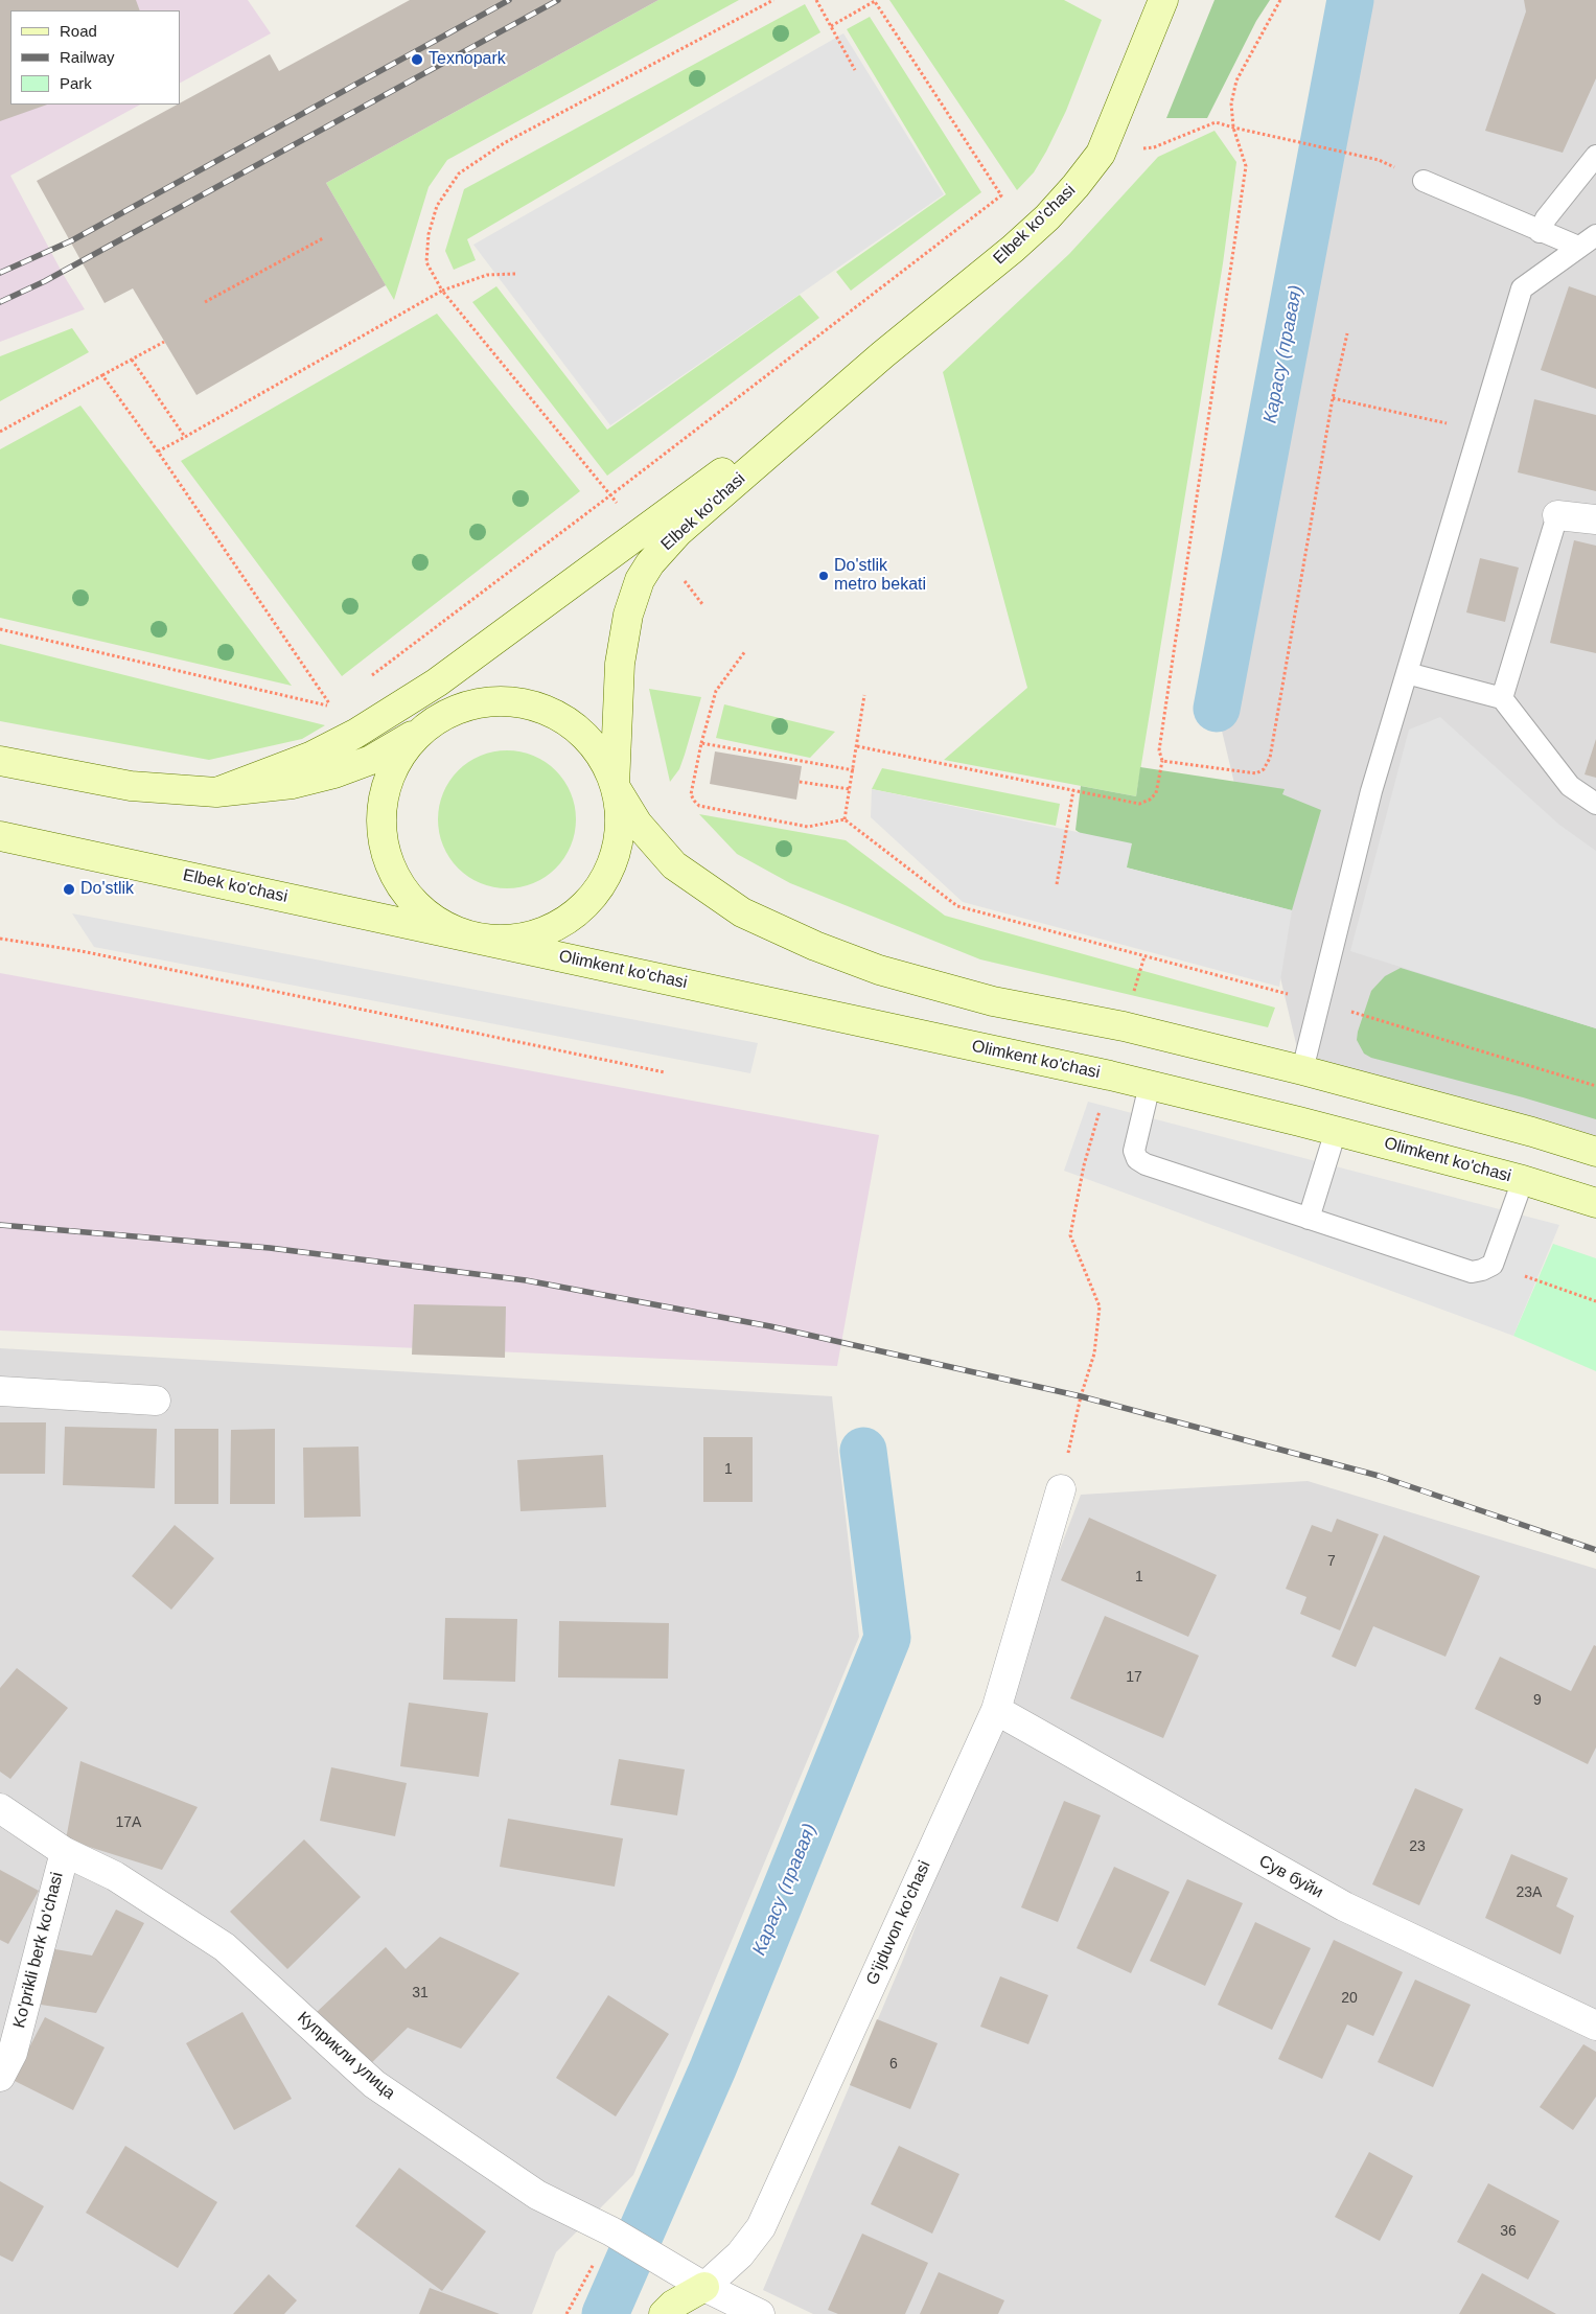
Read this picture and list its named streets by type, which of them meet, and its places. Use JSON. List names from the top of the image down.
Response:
{
  "streets": {
    "main road": ["Elbek ko'chasi", "Olimkent ko'chasi", "G'ijduvon ko'chasi"],
    "street": ["Сув буйи", "Ko'prikli berk ko'chasi", "Куприкли улица"]
  },
  "crossings": [
    ["Elbek ko'chasi", "Olimkent ko'chasi"],
    ["Сув буйи", "G'ijduvon ko'chasi"],
    ["G'ijduvon ko'chasi", "Куприкли улица"],
    ["Ko'prikli berk ko'chasi", "Куприкли улица"]
  ],
  "water": ["Карасу (правая)"],
  "places": ["Texnopark", "Do'stlik metro bekati", "Do'stlik"],
  "house_numbers": [
    "1",
    "7",
    "1",
    "17",
    "9",
    "17А",
    "23",
    "23А",
    "31",
    "20",
    "6",
    "36"
  ],
  "legend": ["Road", "Railway", "Park"]
}
